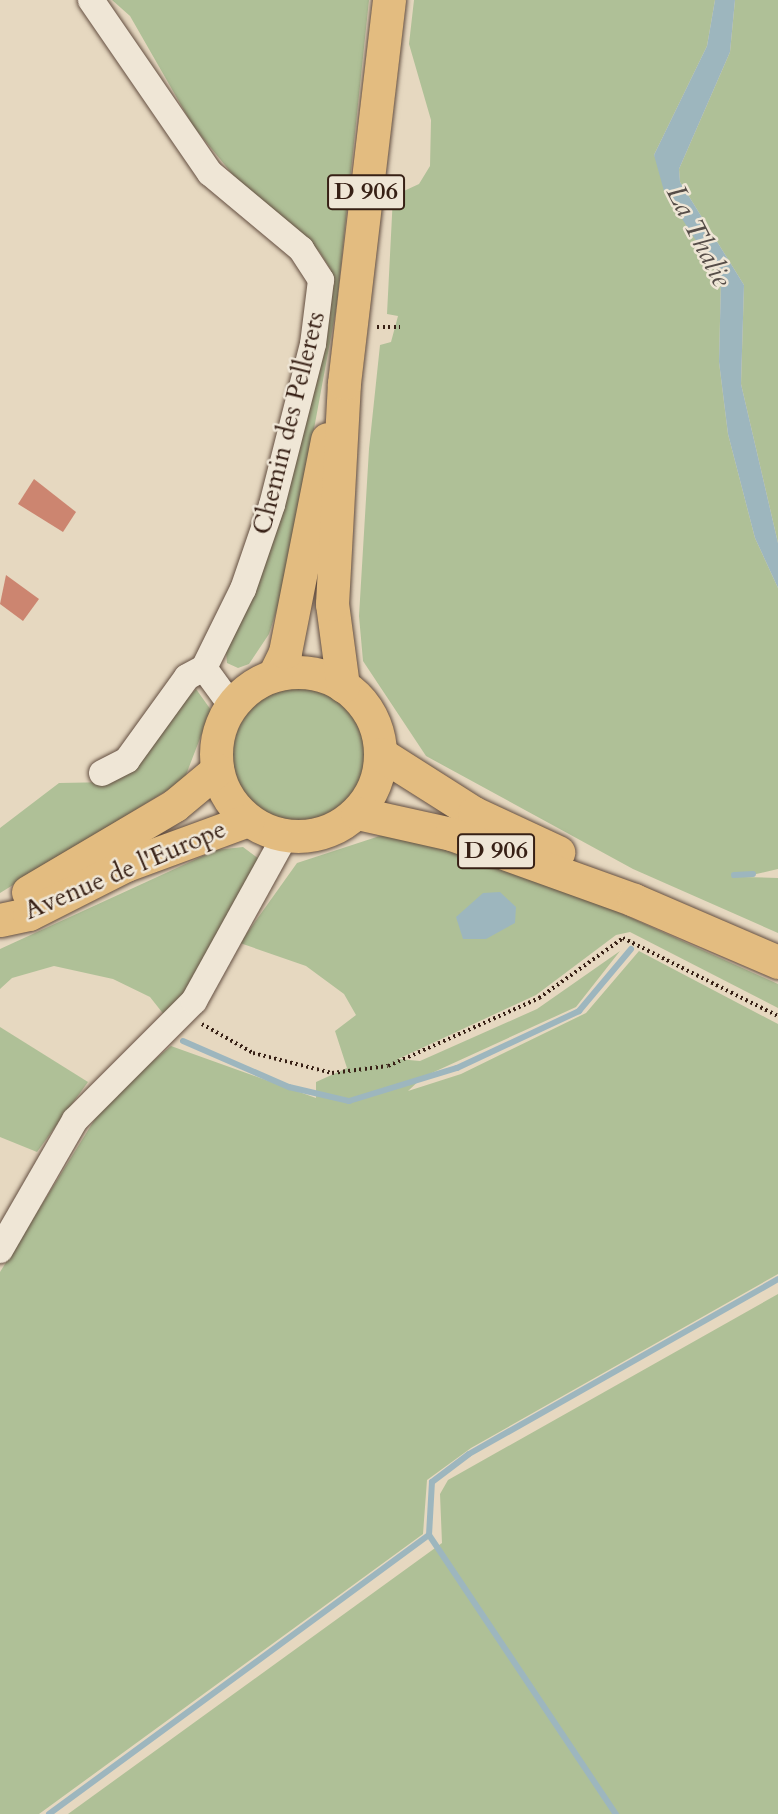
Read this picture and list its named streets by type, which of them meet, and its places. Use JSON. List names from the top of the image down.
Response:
{
  "streets": {
    "main road": ["D 906", "Avenue de l'Europe"],
    "street": ["Chemin des Pellerets"]
  },
  "crossings": [
    ["D 906", "Avenue de l'Europe"]
  ],
  "water": ["La Thalie"]
}
